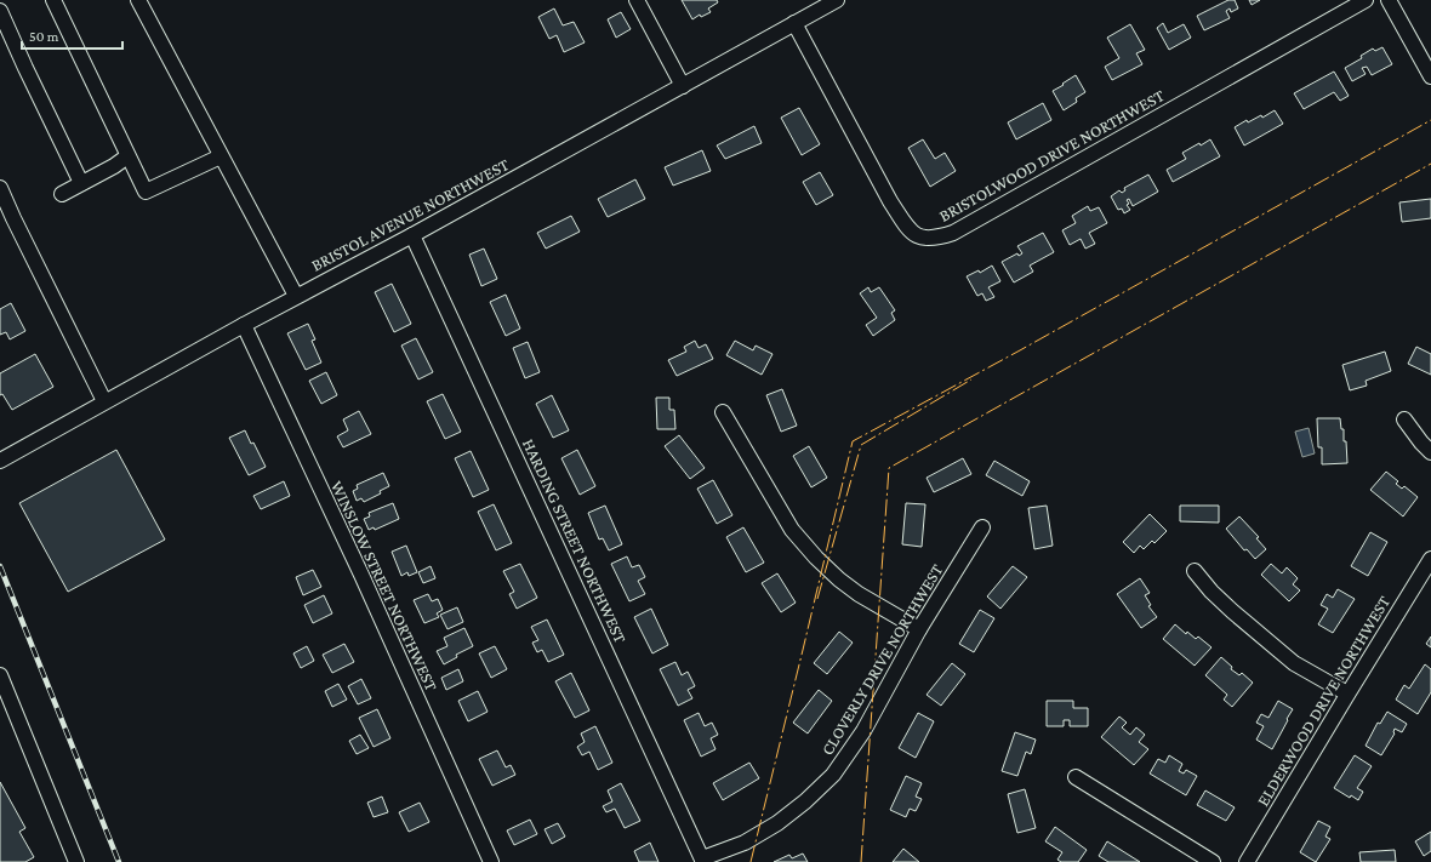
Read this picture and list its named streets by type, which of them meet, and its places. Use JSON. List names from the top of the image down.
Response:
{
  "streets": {
    "street": [
      "BRISTOLWOOD DRIVE NORTHWEST",
      "BRISTOL AVENUE NORTHWEST",
      "HARDING STREET NORTHWEST",
      "WINSLOW STREET NORTHWEST",
      "CLOVERLY DRIVE NORTHWEST",
      "ELDERWOOD DRIVE NORTHWEST"
    ]
  },
  "crossings": [
    ["BRISTOLWOOD DRIVE NORTHWEST", "BRISTOL AVENUE NORTHWEST"],
    ["BRISTOL AVENUE NORTHWEST", "HARDING STREET NORTHWEST"],
    ["BRISTOL AVENUE NORTHWEST", "WINSLOW STREET NORTHWEST"],
    ["HARDING STREET NORTHWEST", "CLOVERLY DRIVE NORTHWEST"]
  ],
  "scale_bar": "50 m"
}
